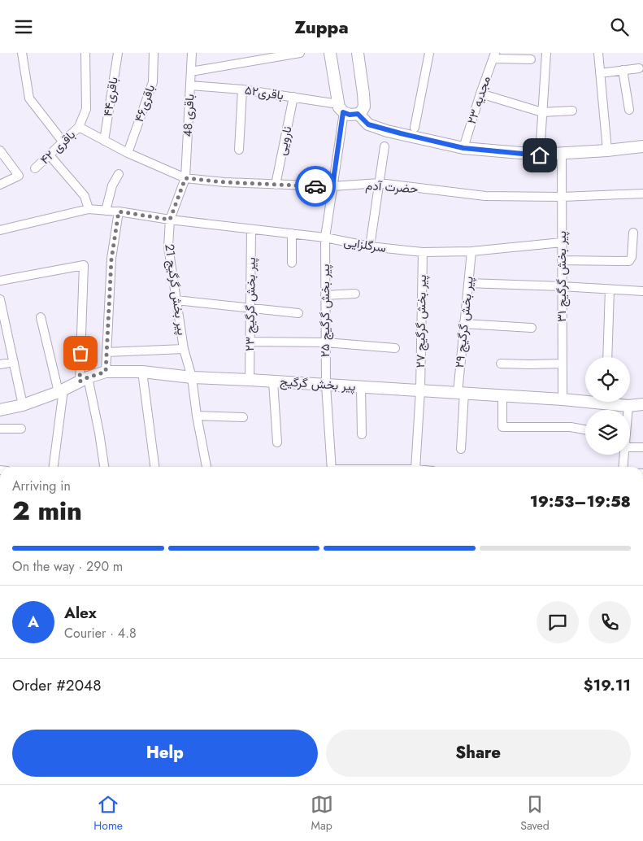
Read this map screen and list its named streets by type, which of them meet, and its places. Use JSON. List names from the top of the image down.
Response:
{
  "streets": {
    "street": [
      "باقری۵۲",
      "باقری۴۴",
      "مجدیه ۲۳",
      "باقری۴۶",
      "باقری 48",
      "نارویی",
      "باقری ۴۲",
      "حضرت آدم",
      "سرگلزایی",
      "پیر بخش گرگیج ۳۱",
      "پیر بخش گرگیج 21",
      "پیر بخش گرگیج ۲۳",
      "پیر بخش گرگیج ۲۵",
      "پیر بخش گرگیج ۲۷",
      "پیر بخش گرگیج ۲۹",
      "پیر بخش گرگیج"
    ]
  },
  "crossings": [
    ["باقری۵۲", "باقری 48"],
    ["باقری۵۲", "نارویی"],
    ["باقری۵۲", "پیر بخش گرگیج ۲۵"],
    ["باقری۴۴", "حضرت آدم"],
    ["باقری۴۶", "حضرت آدم"],
    ["باقری 48", "حضرت آدم"],
    ["باقری 48", "پیر بخش گرگیج 21"],
    ["نارویی", "حضرت آدم"],
    ["باقری ۴۲", "حضرت آدم"],
    ["حضرت آدم", "پیر بخش گرگیج ۳۱"],
    ["حضرت آدم", "پیر بخش گرگیج 21"],
    ["حضرت آدم", "پیر بخش گرگیج ۲۵"],
    ["سرگلزایی", "پیر بخش گرگیج ۳۱"],
    ["سرگلزایی", "پیر بخش گرگیج 21"],
    ["سرگلزایی", "پیر بخش گرگیج ۲۳"],
    ["سرگلزایی", "پیر بخش گرگیج ۲۵"],
    ["سرگلزایی", "پیر بخش گرگیج ۲۷"],
    ["سرگلزایی", "پیر بخش گرگیج ۲۹"],
    ["پیر بخش گرگیج ۳۱", "پیر بخش گرگیج"],
    ["پیر بخش گرگیج 21", "پیر بخش گرگیج"],
    ["پیر بخش گرگیج ۲۳", "پیر بخش گرگیج"],
    ["پیر بخش گرگیج ۲۵", "پیر بخش گرگیج"],
    ["پیر بخش گرگیج ۲۷", "پیر بخش گرگیج"],
    ["پیر بخش گرگیج ۲۹", "پیر بخش گرگیج"]
  ],
  "page": {
    "header": "Zuppa",
    "heading": ["2 min", "Arriving in", "19:53–19:58"],
    "panel": [
      "Alex",
      "Courier · 4.8",
      "Order #2048",
      "$19.11"
    ],
    "bar": "On the way · 290 m",
    "round": "A",
    "buttons": ["Help", "Share"],
    "tabs": ["Home", "Map", "Saved"]
  }
}
